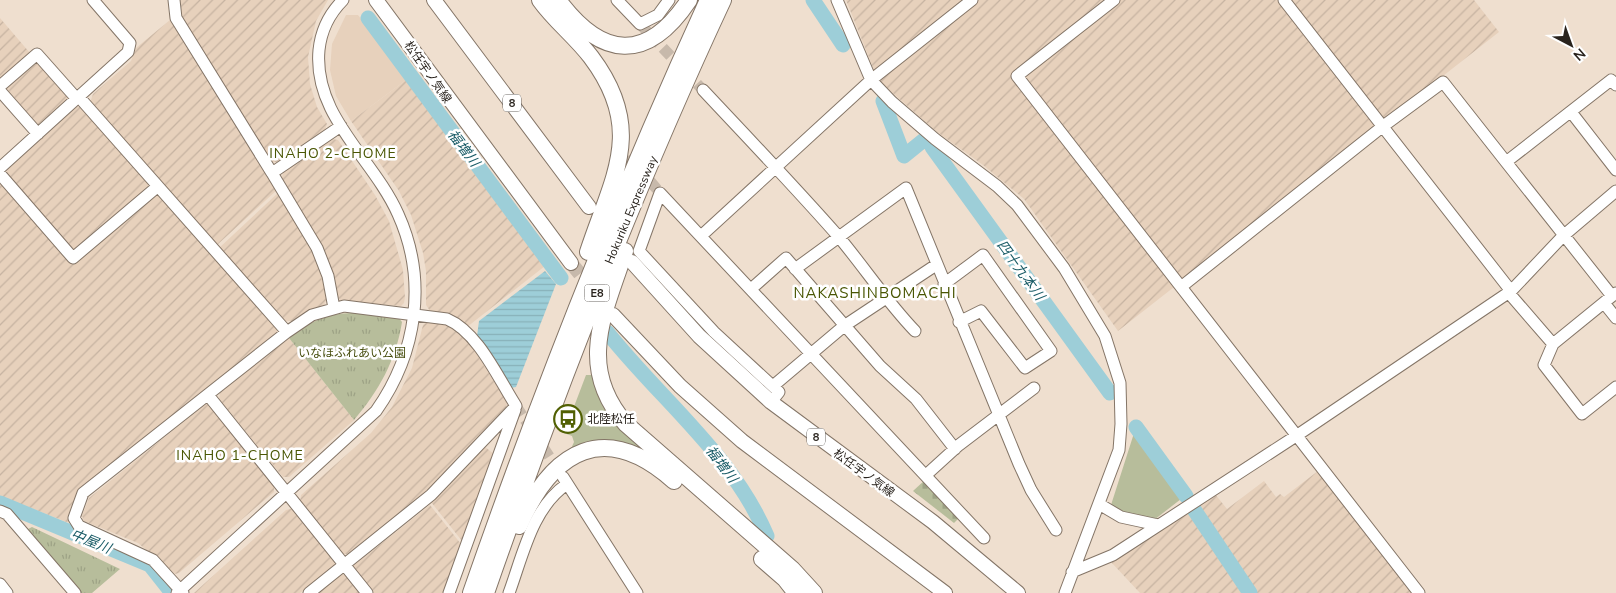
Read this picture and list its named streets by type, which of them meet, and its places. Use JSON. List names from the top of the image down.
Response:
{
  "streets": {
    "highway": ["Hokuriku Expressway", "E8"],
    "main road": ["松任宇ノ気線", "8"]
  },
  "districts": ["INAHO 2-CHOME", "NAKASHINBOMACHI", "INAHO 1-CHOME"],
  "water": ["福増川", "四十九本川", "中屋川"],
  "parks": ["いなほふれあい公園"],
  "places": {
    "bus stop": ["北陸松任"]
  },
  "north": "bottom right"
}
